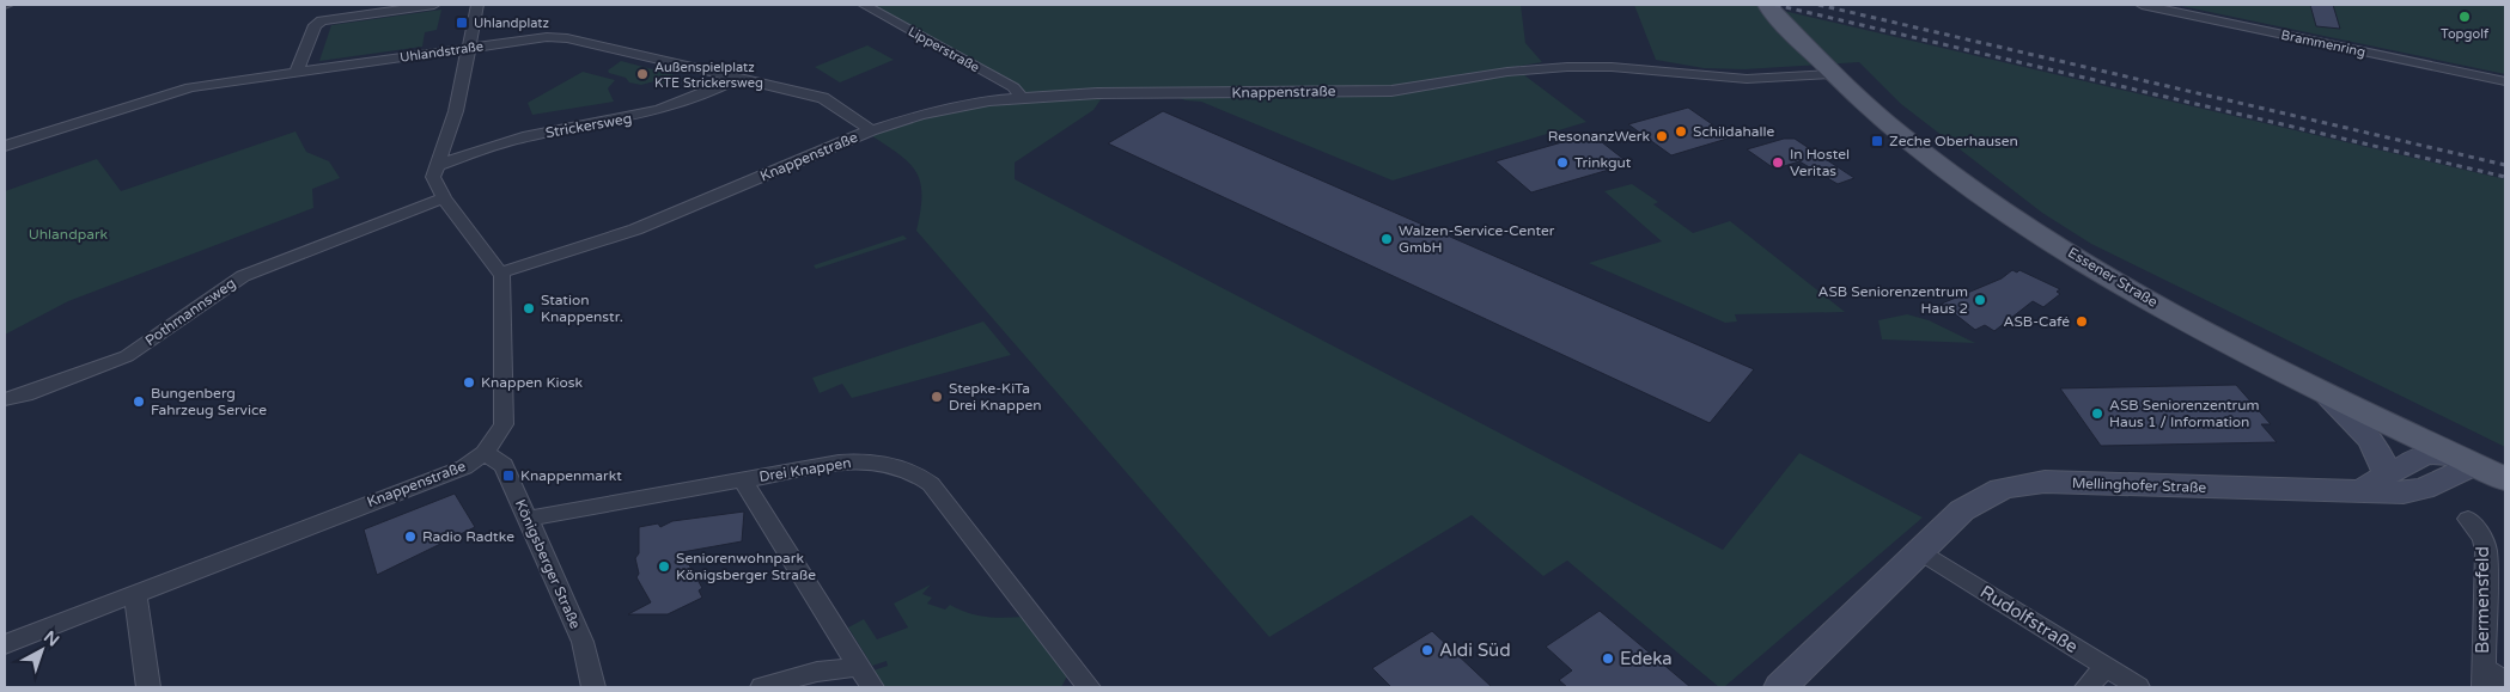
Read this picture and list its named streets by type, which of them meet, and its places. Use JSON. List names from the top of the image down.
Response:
{
  "streets": {
    "main road": ["Essener Straße", "Mellinghofer Straße"],
    "street": [
      "Brammenring",
      "Lipperstraße",
      "Uhlandstraße",
      "Knappenstraße",
      "Strickersweg",
      "Pothmannsweg",
      "Drei Knappen",
      "Königsberger Straße",
      "Bermensfeld",
      "Rudolfstraße"
    ]
  },
  "crossings": [
    ["Lipperstraße", "Knappenstraße"],
    ["Uhlandstraße", "Knappenstraße"],
    ["Uhlandstraße", "Strickersweg"],
    ["Knappenstraße", "Essener Straße"],
    ["Knappenstraße", "Königsberger Straße"],
    ["Essener Straße", "Mellinghofer Straße"],
    ["Drei Knappen", "Königsberger Straße"],
    ["Mellinghofer Straße", "Rudolfstraße"]
  ],
  "parks": ["Uhlandpark"],
  "places": {
    "other": [
      "Topgolf",
      "Außenspielplatz KTE Strickersweg",
      "Schildahalle",
      "ResonanzWerk",
      "Trinkgut",
      "In Hostel Veritas",
      "Walzen-Service-Center GmbH",
      "ASB Seniorenzentrum Haus 2",
      "Station Knappenstr.",
      "ASB-Café",
      "Knappen Kiosk",
      "Stepke-KiTa Drei Knappen",
      "Bungenberg Fahrzeug Service",
      "ASB Seniorenzentrum Haus 1 / Information",
      "Radio Radtke",
      "Seniorenwohnpark Königsberger Straße",
      "Aldi Süd",
      "Edeka"
    ],
    "transit": ["Uhlandplatz", "Zeche Oberhausen", "Knappenmarkt"]
  },
  "north": "top right"
}
